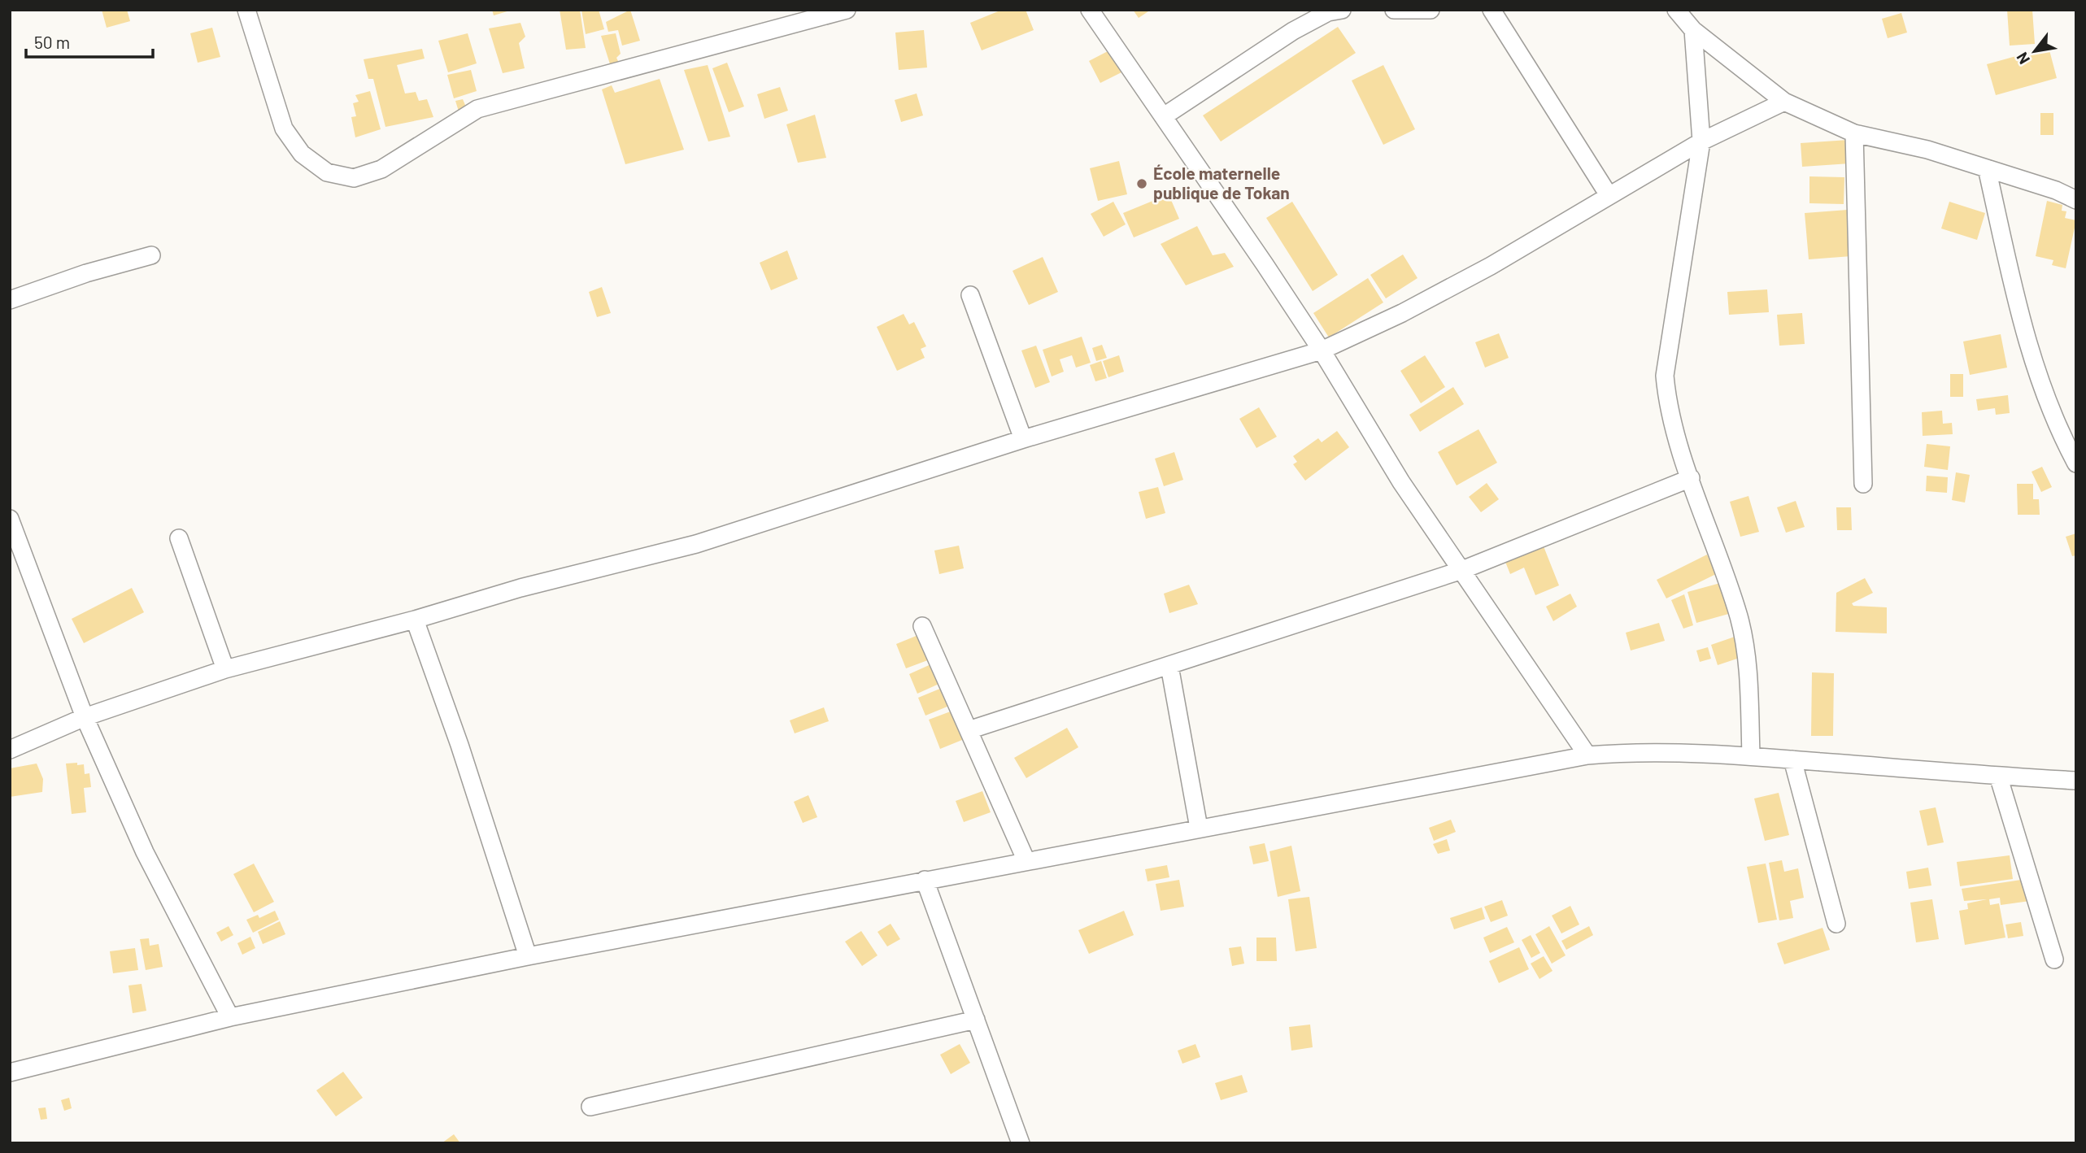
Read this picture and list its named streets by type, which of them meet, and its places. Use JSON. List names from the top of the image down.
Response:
{
  "places": ["École maternelle publique de Tokan"],
  "scale_bar": "50 m",
  "north": "bottom left"
}
